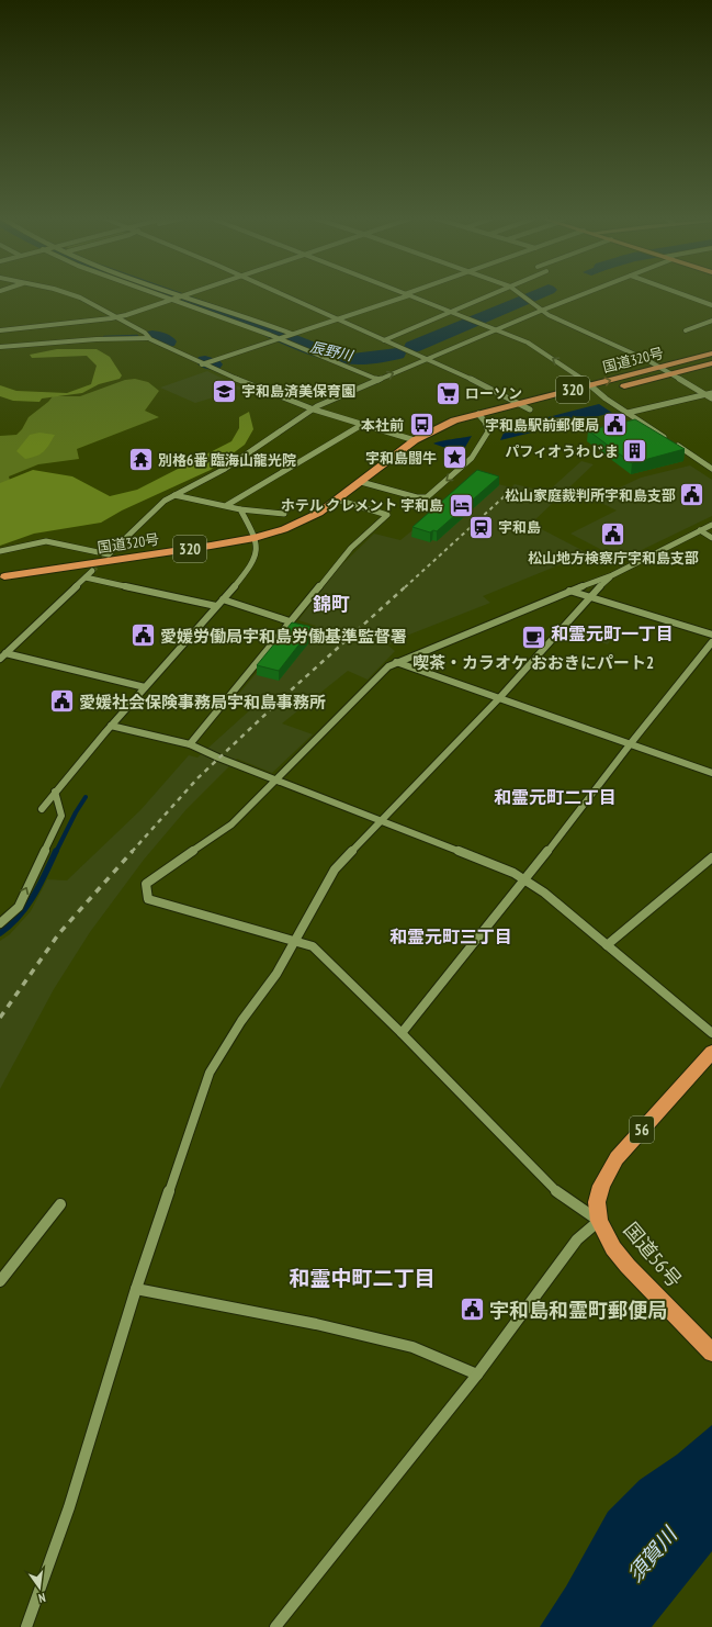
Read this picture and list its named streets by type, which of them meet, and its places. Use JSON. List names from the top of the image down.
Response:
{
  "streets": {
    "highway": [
      "国道320号",
      "320",
      "56",
      "国道56号"
    ]
  },
  "districts": [
    "錦町",
    "和霊元町一丁目",
    "和霊元町二丁目",
    "和霊元町三丁目",
    "和霊中町二丁目"
  ],
  "water": ["辰野川", "須賀川"],
  "places": {
    "school or university": ["宇和島済美保育園"],
    "supermarket": ["ローソン"],
    "bus stop": ["本社前"],
    "public building": [
      "宇和島駅前郵便局",
      "松山家庭裁判所宇和島支部",
      "松山地方検察庁宇和島支部",
      "愛媛労働局宇和島労働基準監督署",
      "愛媛社会保険事務局宇和島事務所",
      "宇和島和霊町郵便局"
    ],
    "building": ["パフィオうわじま"],
    "place": ["宇和島闘牛"],
    "temple": ["別格6番 臨海山龍光院"],
    "hotel": ["ホテル クレメント 宇和島"],
    "station": ["宇和島"],
    "cafe": ["喫茶・カラオケ おおきにパート2"]
  },
  "north": "bottom"
}
